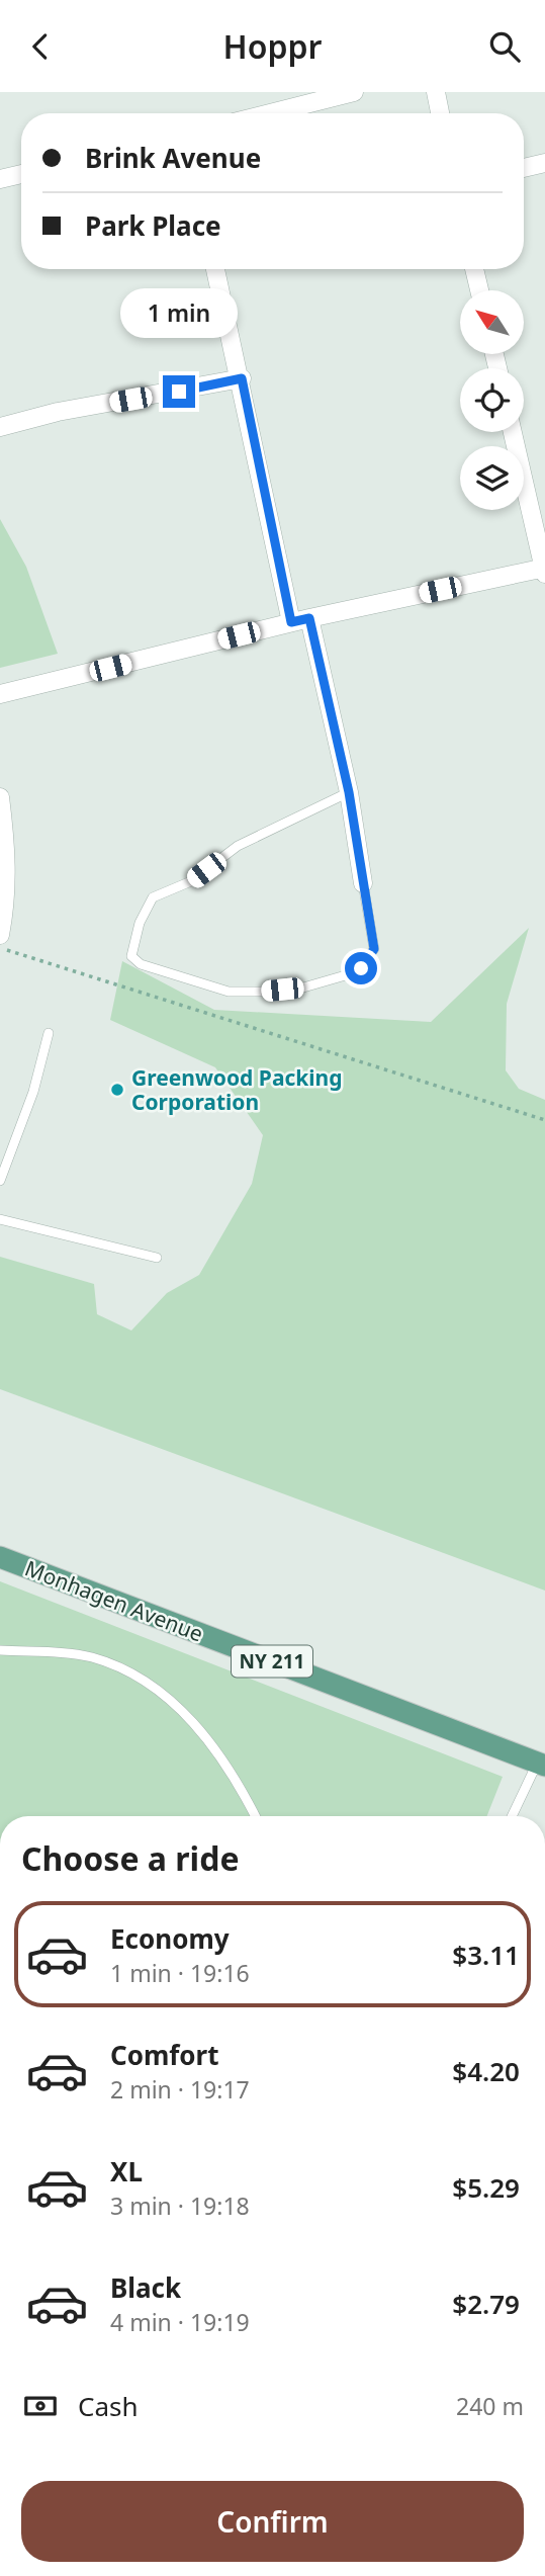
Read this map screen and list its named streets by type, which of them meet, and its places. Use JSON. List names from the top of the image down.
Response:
{
  "streets": {
    "main road": ["Monhagen Avenue", "NY 211"]
  },
  "places": ["Greenwood Packing Corporation"],
  "north": "top left",
  "page": {
    "header": "Hoppr",
    "banner": ["Brink Avenue", "Park Place"],
    "bubble": "1 min",
    "heading": "Choose a ride",
    "list": [
      {
        "name": "Economy",
        "note": "1 min · 19:16",
        "value": "$3.11"
      },
      {
        "name": "Comfort",
        "note": "2 min · 19:17",
        "value": "$4.20"
      },
      {
        "name": "XL",
        "note": "3 min · 19:18",
        "value": "$5.29"
      },
      {
        "name": "Black",
        "note": "4 min · 19:19",
        "value": "$2.79"
      }
    ],
    "pay": ["Cash", "240 m"],
    "buttons": "Confirm"
  }
}
